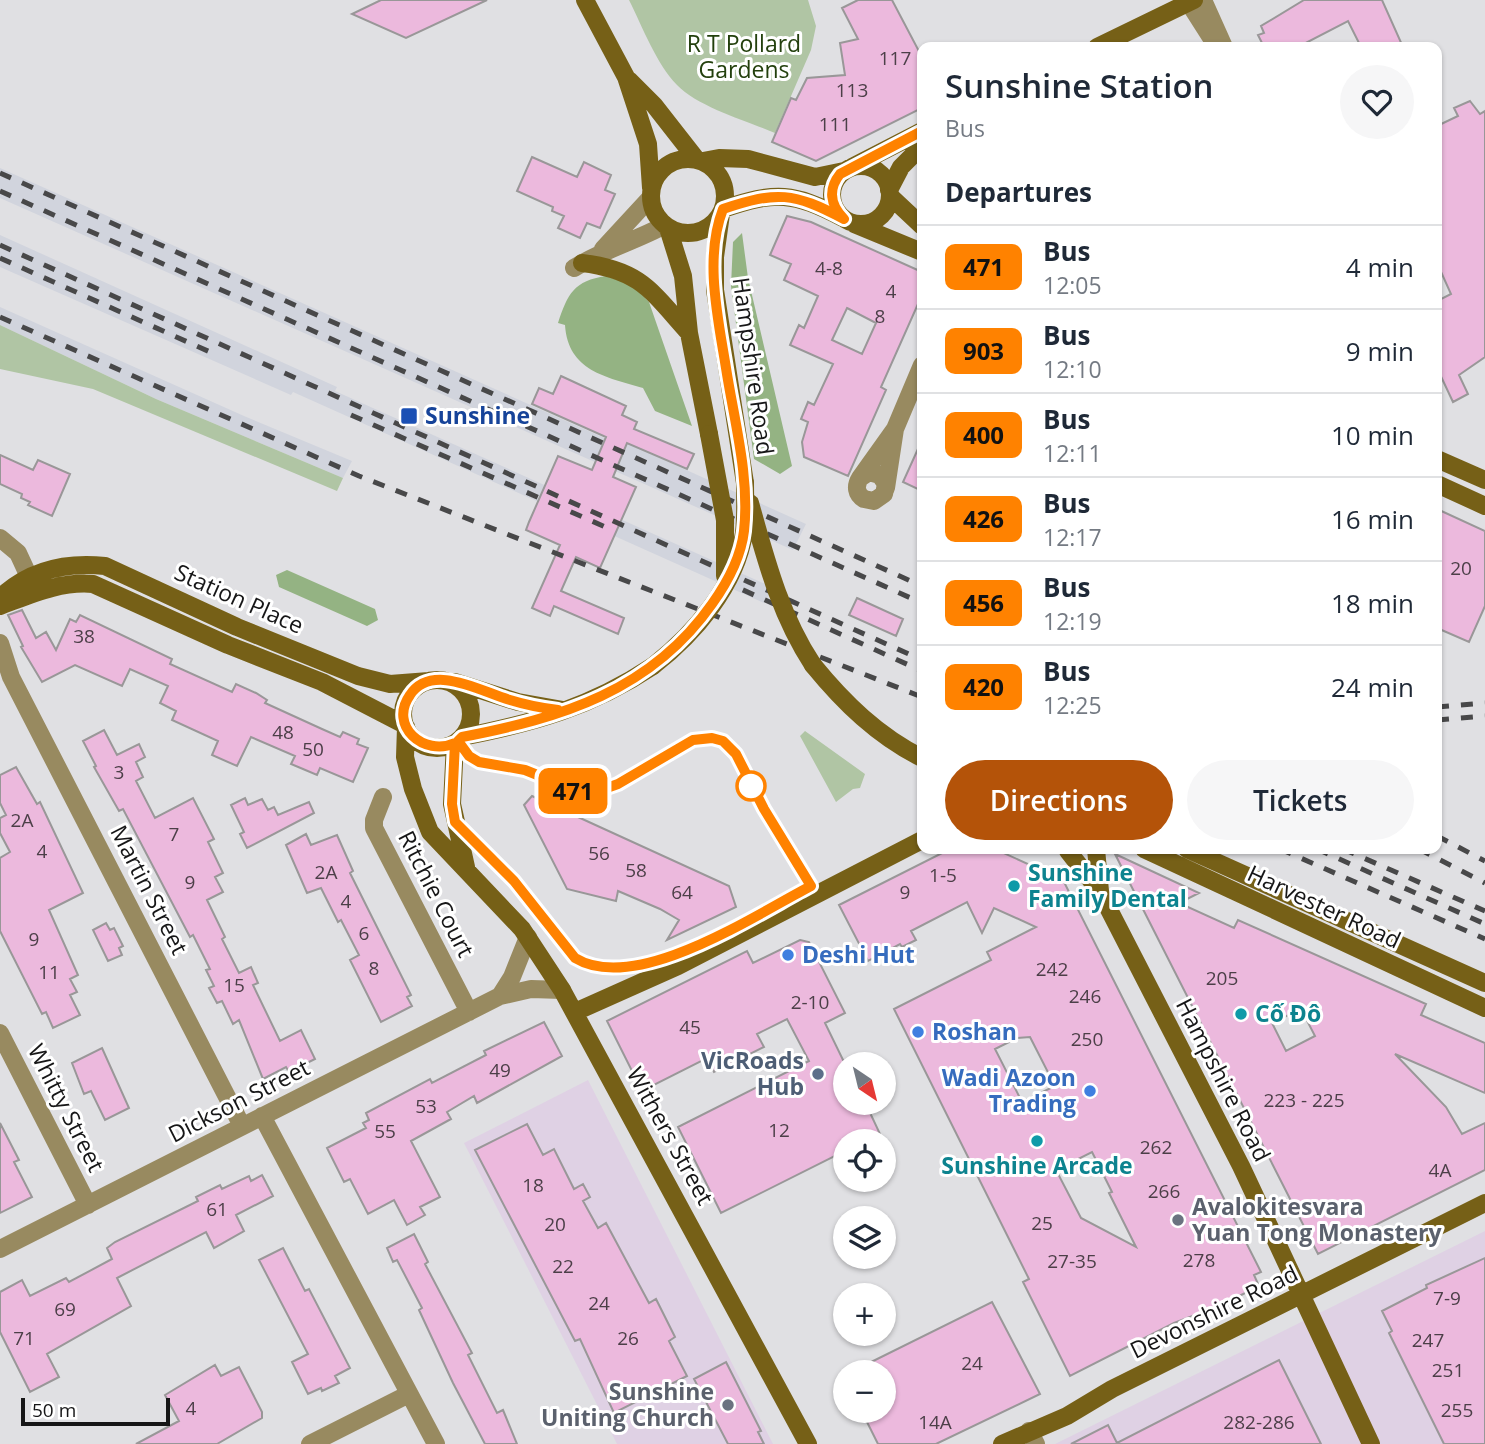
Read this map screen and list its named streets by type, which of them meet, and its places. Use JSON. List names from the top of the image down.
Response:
{
  "streets": {
    "street": [
      "Hampshire Road",
      "Station Place",
      "Martin Street",
      "Ritchie Court",
      "Harvester Road",
      "Dickson Street",
      "Whitty Street",
      "Withers Street",
      "Devonshire Road"
    ]
  },
  "crossings": [
    ["Hampshire Road", "Station Place"],
    ["Hampshire Road", "Withers Street"],
    ["Hampshire Road", "Devonshire Road"],
    ["Station Place", "Withers Street"],
    ["Martin Street", "Dickson Street"],
    ["Ritchie Court", "Dickson Street"],
    ["Dickson Street", "Whitty Street"],
    ["Dickson Street", "Withers Street"]
  ],
  "parks": ["R T Pollard Gardens"],
  "places": {
    "transit": ["Sunshine"],
    "other": [
      "Sunshine Family Dental",
      "Deshi Hut",
      "Cố Đô",
      "Roshan",
      "VicRoads Hub",
      "Wadi Azoon Trading",
      "Sunshine Arcade",
      "Avalokitesvara Yuan Tong Monastery",
      "Sunshine Uniting Church"
    ]
  },
  "lines": ["bus line 471"],
  "house_numbers": [
    "117",
    "113",
    "111",
    "4-8",
    "4",
    "8",
    "20",
    "38",
    "48",
    "50",
    "3",
    "2A",
    "7",
    "4",
    "56",
    "58",
    "2A",
    "1-5",
    "9",
    "64",
    "9",
    "4",
    "6",
    "9",
    "8",
    "242",
    "11",
    "205",
    "15",
    "246",
    "2-10",
    "45",
    "250",
    "49",
    "223 - 225",
    "53",
    "12",
    "55",
    "262",
    "4A",
    "18",
    "266",
    "61",
    "25",
    "20",
    "278",
    "27-35",
    "22",
    "7-9",
    "24",
    "69",
    "71",
    "26",
    "247",
    "24",
    "251",
    "4",
    "255",
    "14A",
    "282-286"
  ],
  "scale_bar": "50 m",
  "north": "bottom right",
  "page": {
    "on_map": "471",
    "heading": [
      ["Sunshine Station", "Bus"],
      "Departures"
    ],
    "list": [
      {
        "mark": "471",
        "name": "Bus",
        "note": "12:05",
        "value": "4 min"
      },
      {
        "mark": "903",
        "name": "Bus",
        "note": "12:10",
        "value": "9 min"
      },
      {
        "mark": "400",
        "name": "Bus",
        "note": "12:11",
        "value": "10 min"
      },
      {
        "mark": "426",
        "name": "Bus",
        "note": "12:17",
        "value": "16 min"
      },
      {
        "mark": "456",
        "name": "Bus",
        "note": "12:19",
        "value": "18 min"
      },
      {
        "mark": "420",
        "name": "Bus",
        "note": "12:25",
        "value": "24 min"
      }
    ],
    "buttons": ["Directions", "Tickets"],
    "map_buttons": ["+", "−"],
    "scale": "50 m"
  }
}
